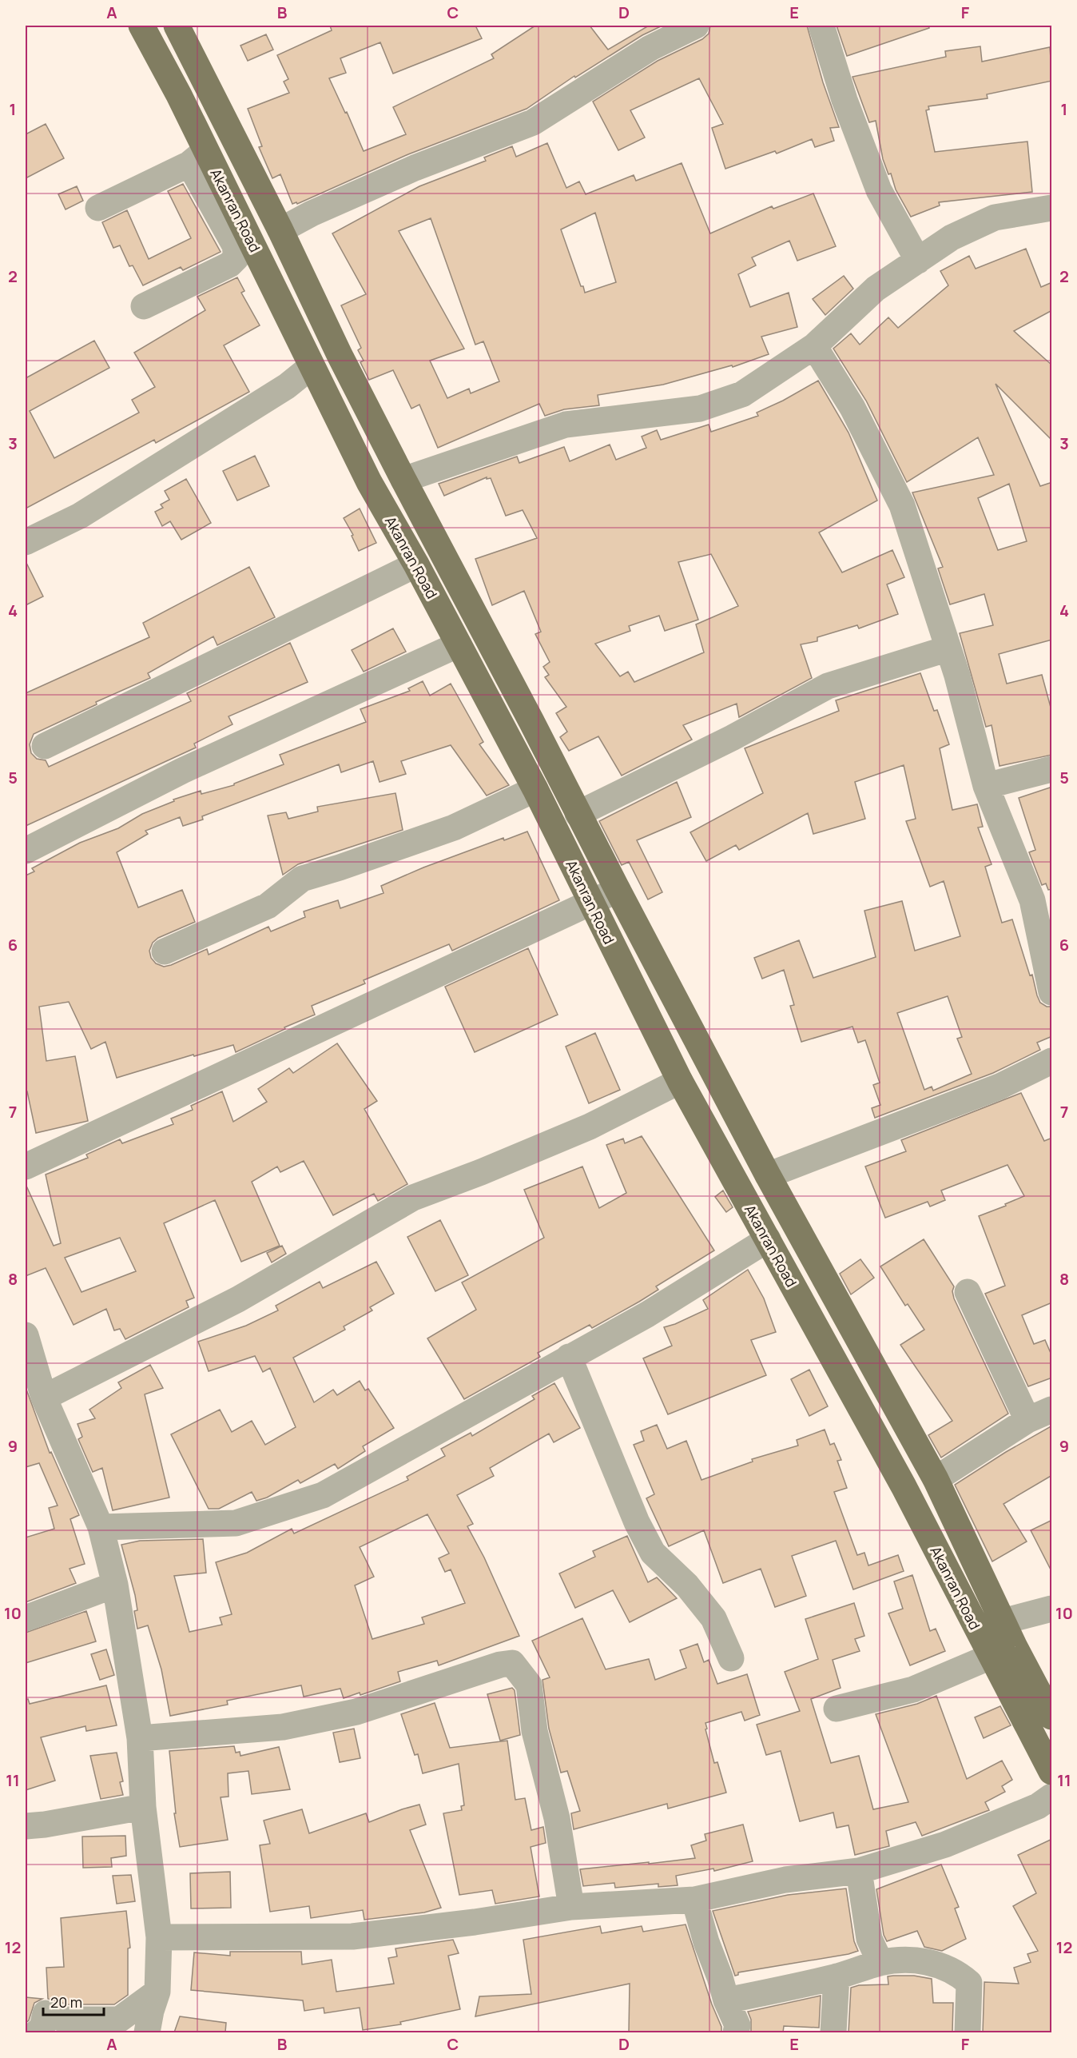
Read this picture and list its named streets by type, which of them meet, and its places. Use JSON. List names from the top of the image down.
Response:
{
  "streets": {
    "main road": ["Akanran Road"]
  },
  "scale_bar": "20 m",
  "grid": {
    "columns": [
      "A",
      "B",
      "C",
      "D",
      "E",
      "F"
    ],
    "rows": [
      "1",
      "2",
      "3",
      "4",
      "5",
      "6",
      "7",
      "8",
      "9",
      "10",
      "11",
      "12"
    ]
  }
}
